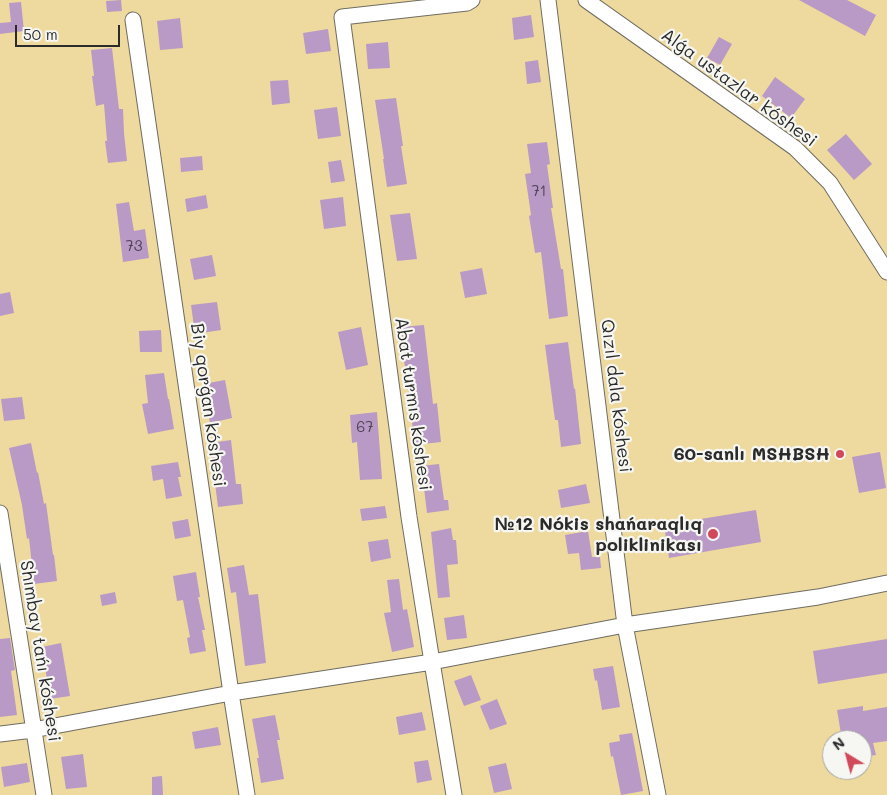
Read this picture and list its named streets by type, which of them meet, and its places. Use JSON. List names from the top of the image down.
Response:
{
  "streets": {
    "street": [
      "Alǵa ustazlar kóshesi",
      "Qızıl dala kóshesi",
      "Abat turmıs kóshesi",
      "Biy qorǵan kóshesi",
      "Shımbay tańı kóshesi"
    ]
  },
  "places": ["60-sanlı MSHBSH", "№12 Nókis shańaraqlıq poliklinikası"],
  "house_numbers": ["71", "73", "67"],
  "scale_bar": "50 m",
  "north": "top left"
}
